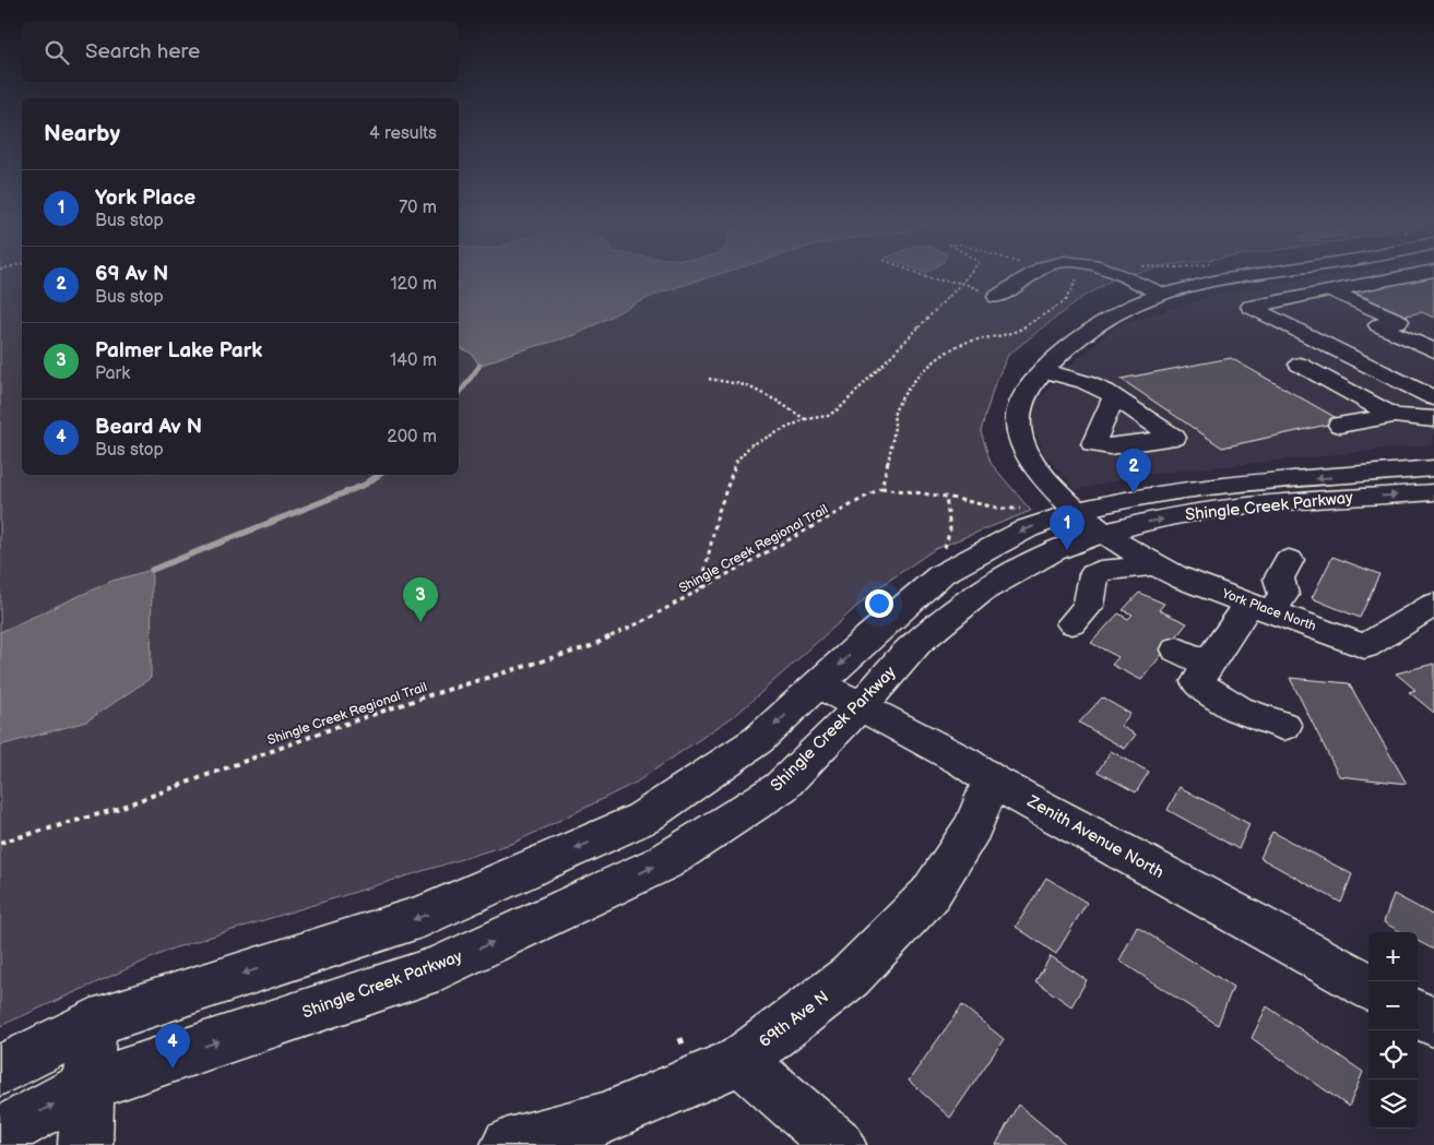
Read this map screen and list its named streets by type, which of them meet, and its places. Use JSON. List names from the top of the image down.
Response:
{
  "streets": {
    "street": [
      "Shingle Creek Parkway",
      "York Place North",
      "Zenith Avenue North",
      "69th Ave N"
    ],
    "path": ["Shingle Creek Regional Trail"]
  },
  "crossings": [
    ["Shingle Creek Parkway", "York Place North"],
    ["Shingle Creek Parkway", "Zenith Avenue North"],
    ["Zenith Avenue North", "69th Ave N"]
  ],
  "page": {
    "search": "Search here",
    "heading": ["Nearby", "4 results"],
    "list": [
      {
        "mark": "1",
        "name": "York Place",
        "note": "Bus stop",
        "value": "70 m"
      },
      {
        "mark": "2",
        "name": "69 Av N",
        "note": "Bus stop",
        "value": "120 m"
      },
      {
        "mark": "3",
        "name": "Palmer Lake Park",
        "note": "Park",
        "value": "140 m"
      },
      {
        "mark": "4",
        "name": "Beard Av N",
        "note": "Bus stop",
        "value": "200 m"
      }
    ],
    "pins": [
      "2",
      "1",
      "3",
      "4"
    ],
    "map_buttons": ["+", "−"]
  }
}
